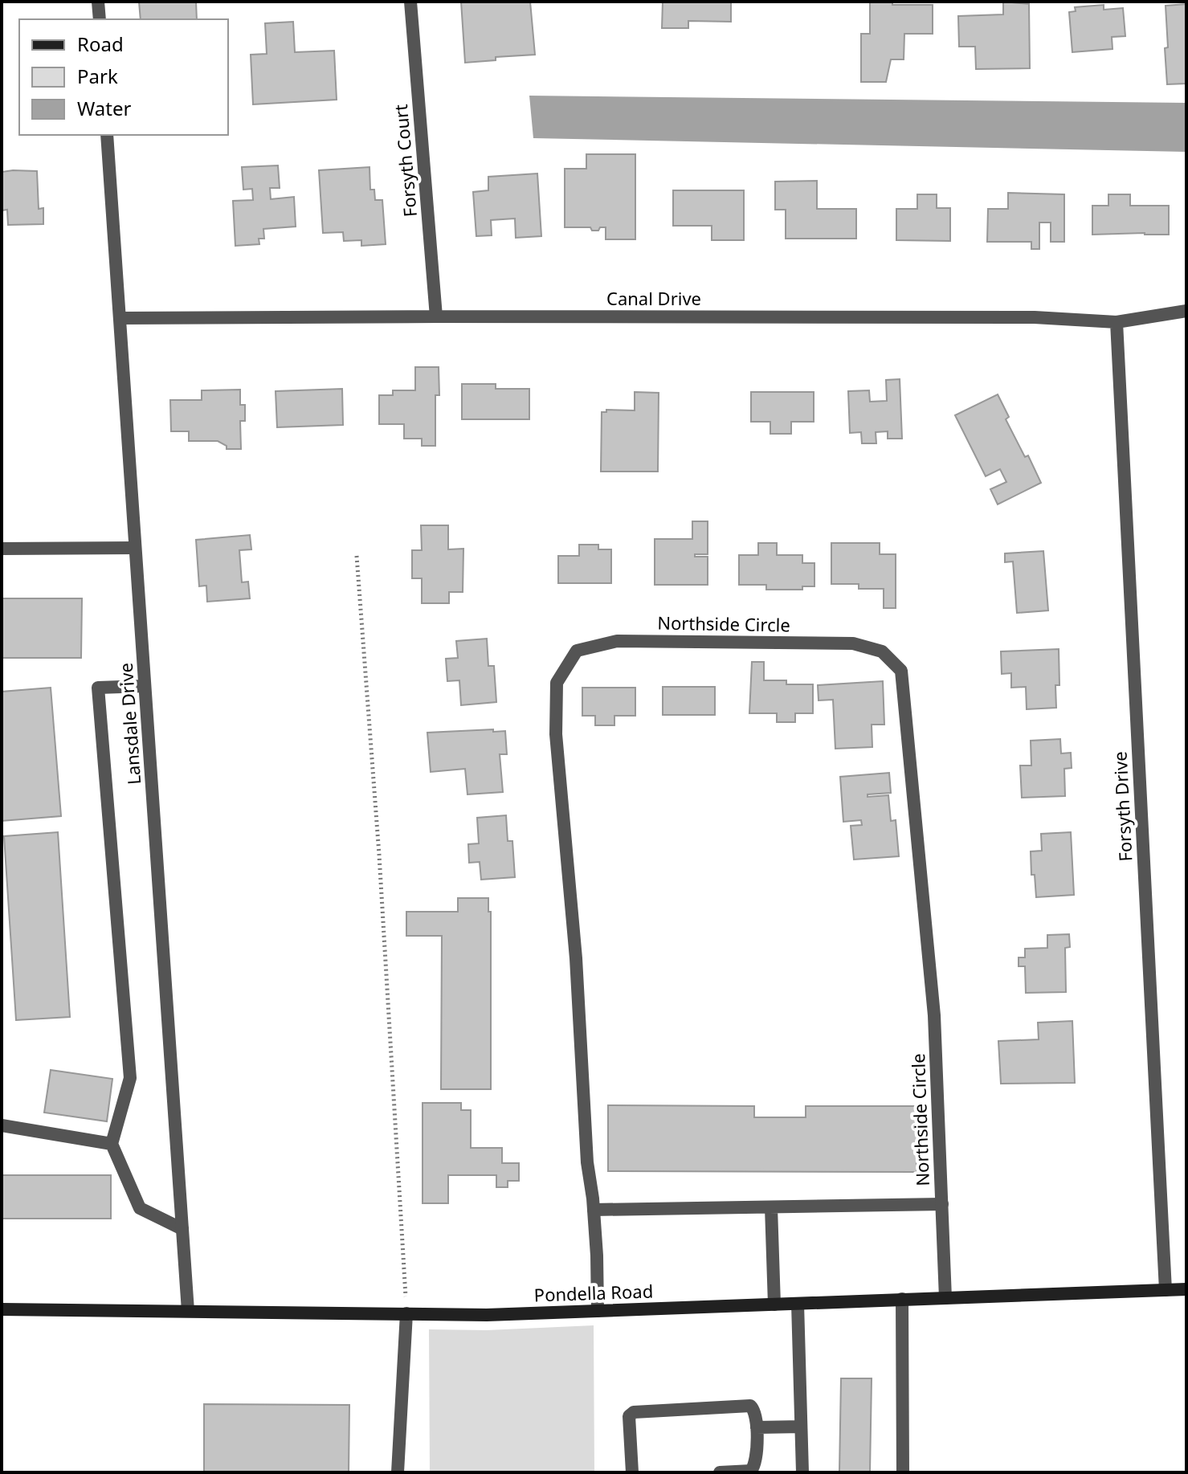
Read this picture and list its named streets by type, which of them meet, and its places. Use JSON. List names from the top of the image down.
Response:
{
  "streets": {
    "main road": ["Pondella Road"],
    "street": [
      "Forsyth Court",
      "Canal Drive",
      "Northside Circle",
      "Lansdale Drive",
      "Forsyth Drive"
    ]
  },
  "crossings": [
    ["Forsyth Court", "Canal Drive"],
    ["Canal Drive", "Lansdale Drive"],
    ["Canal Drive", "Forsyth Drive"],
    ["Northside Circle", "Pondella Road"],
    ["Lansdale Drive", "Pondella Road"],
    ["Forsyth Drive", "Pondella Road"]
  ],
  "legend": ["Road", "Park", "Water"]
}
